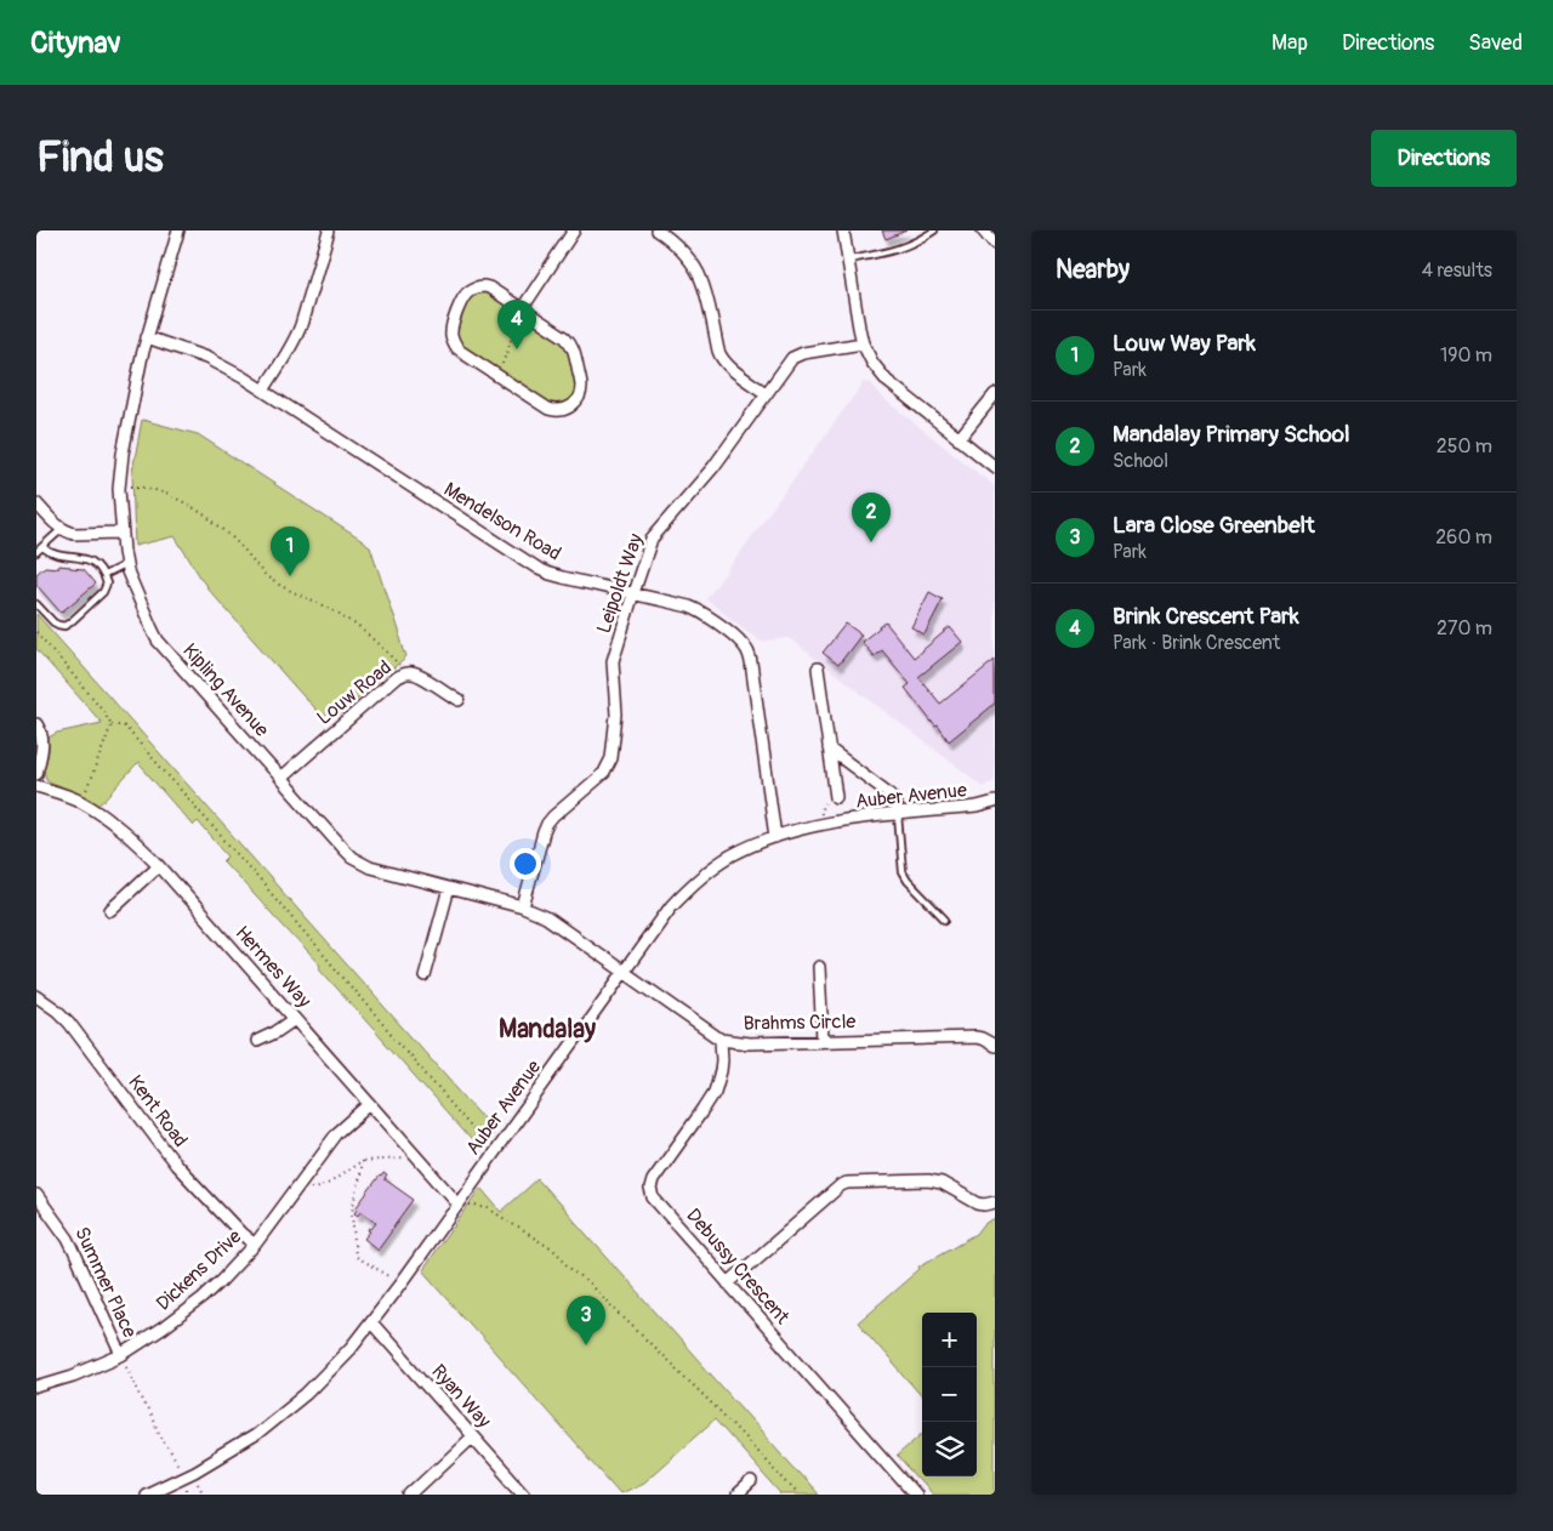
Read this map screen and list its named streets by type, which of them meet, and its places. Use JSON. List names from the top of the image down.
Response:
{
  "streets": {
    "street": [
      "Mendelson Road",
      "Leipoldt Way",
      "Kipling Avenue",
      "Louw Road",
      "Auber Avenue",
      "Hermes Way",
      "Brahms Circle",
      "Kent Road",
      "Debussy Crescent",
      "Dickens Drive",
      "Summer Place",
      "Ryan Way"
    ]
  },
  "crossings": [
    ["Mendelson Road", "Leipoldt Way"],
    ["Mendelson Road", "Kipling Avenue"],
    ["Mendelson Road", "Auber Avenue"],
    ["Leipoldt Way", "Kipling Avenue"],
    ["Kipling Avenue", "Louw Road"],
    ["Kipling Avenue", "Auber Avenue"],
    ["Kipling Avenue", "Brahms Circle"],
    ["Auber Avenue", "Hermes Way"],
    ["Auber Avenue", "Brahms Circle"],
    ["Auber Avenue", "Ryan Way"],
    ["Hermes Way", "Dickens Drive"],
    ["Brahms Circle", "Debussy Crescent"],
    ["Kent Road", "Dickens Drive"],
    ["Dickens Drive", "Summer Place"]
  ],
  "districts": ["Mandalay"],
  "page": {
    "header": "Citynav",
    "nav": ["Map", "Directions", "Saved"],
    "buttons": "Directions",
    "title": "Find us",
    "heading": ["Nearby", "4 results"],
    "pins": [
      "4",
      "2",
      "1",
      "3"
    ],
    "list": [
      {
        "mark": "1",
        "name": "Louw Way Park",
        "note": "Park",
        "value": "190 m"
      },
      {
        "mark": "2",
        "name": "Mandalay Primary School",
        "note": "School",
        "value": "250 m"
      },
      {
        "mark": "3",
        "name": "Lara Close Greenbelt",
        "note": "Park",
        "value": "260 m"
      },
      {
        "mark": "4",
        "name": "Brink Crescent Park",
        "note": "Park · Brink Crescent",
        "value": "270 m"
      }
    ],
    "map_buttons": ["+", "−"]
  }
}
